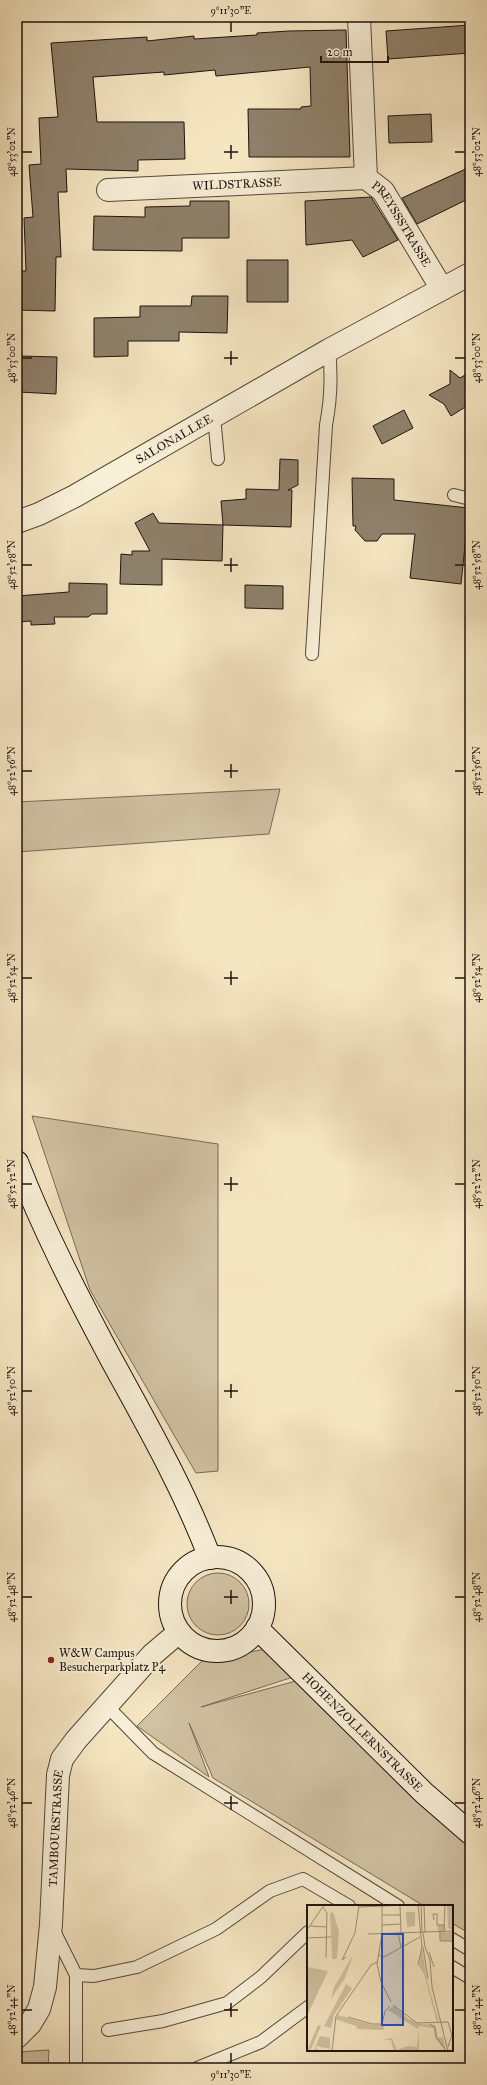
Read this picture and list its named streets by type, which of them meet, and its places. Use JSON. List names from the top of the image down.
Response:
{
  "streets": {
    "street": [
      "WILDSTRASSE",
      "PREYSSSTRASSE",
      "SALONALLEE",
      "HOHENZOLLERNSTRASSE",
      "TAMBOURSTRASSE"
    ]
  },
  "crossings": [
    ["WILDSTRASSE", "PREYSSSTRASSE"],
    ["PREYSSSTRASSE", "SALONALLEE"],
    ["HOHENZOLLERNSTRASSE", "TAMBOURSTRASSE"]
  ],
  "places": ["W&W Campus Besucherparkplatz P4"],
  "scale_bar": "20 m",
  "coordinates": [
    "9°11'30\"E",
    "48°53'02\"N",
    "48°53'00\"N",
    "48°52'58\"N",
    "48°52'56\"N",
    "48°52'54\"N",
    "48°52'52\"N",
    "48°52'50\"N",
    "48°52'48\"N",
    "48°52'46\"N",
    "48°52'44\"N"
  ]
}
